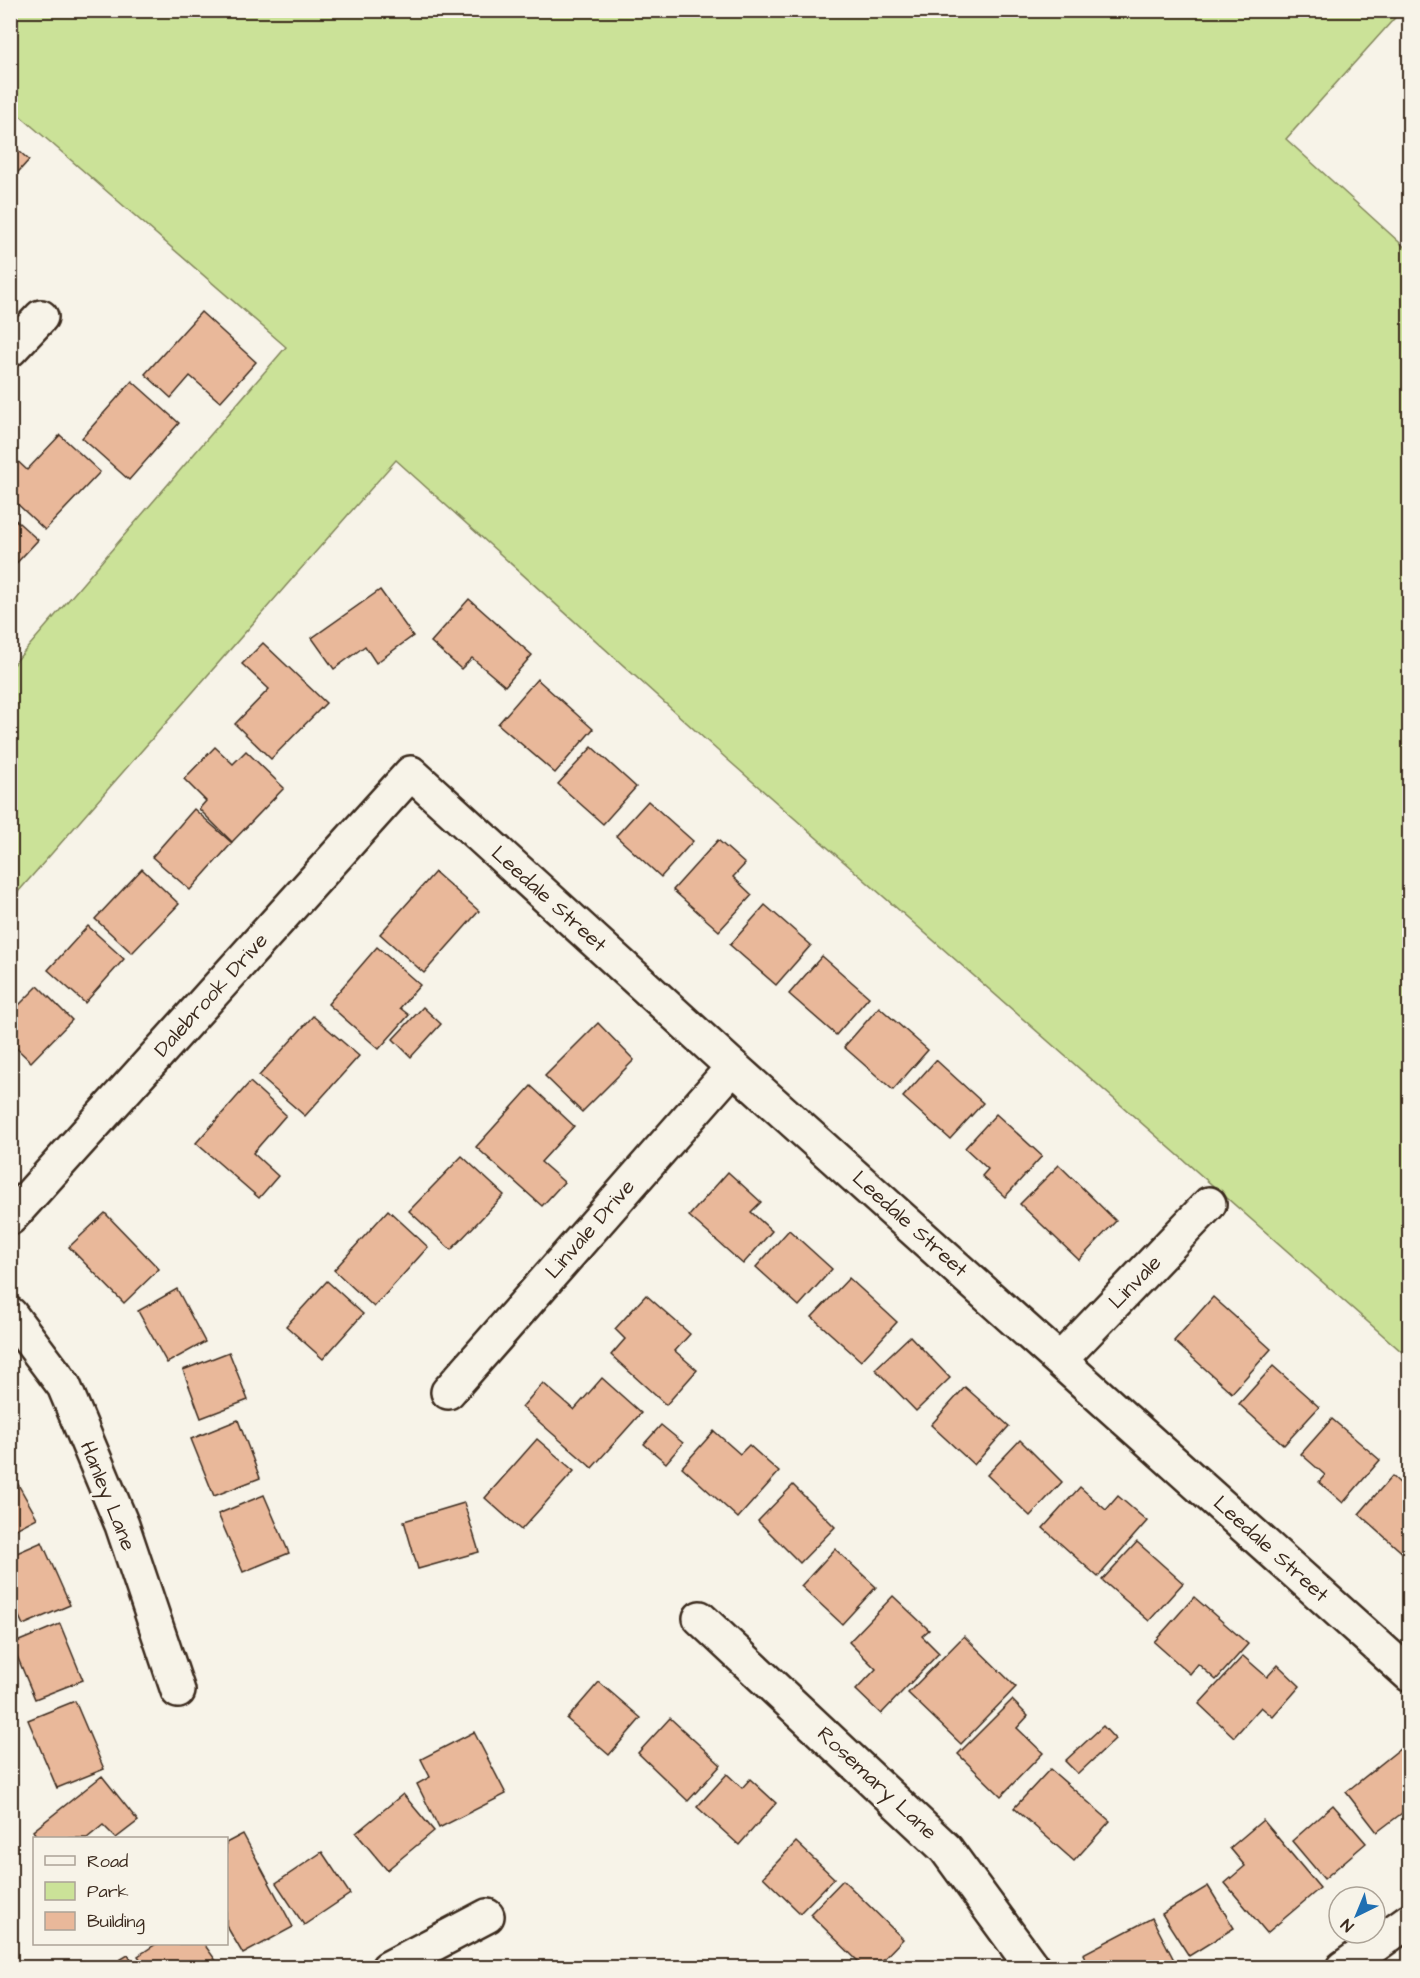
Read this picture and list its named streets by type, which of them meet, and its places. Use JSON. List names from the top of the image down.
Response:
{
  "streets": {
    "street": [
      "Leedale Street",
      "Dalebrook Drive",
      "Linvale Drive",
      "Linvale",
      "Hanley Lane",
      "Rosemary Lane"
    ]
  },
  "crossings": [
    ["Leedale Street", "Dalebrook Drive"],
    ["Leedale Street", "Linvale Drive"],
    ["Leedale Street", "Linvale"]
  ],
  "legend": ["Road", "Park", "Building"],
  "north": "bottom left"
}
